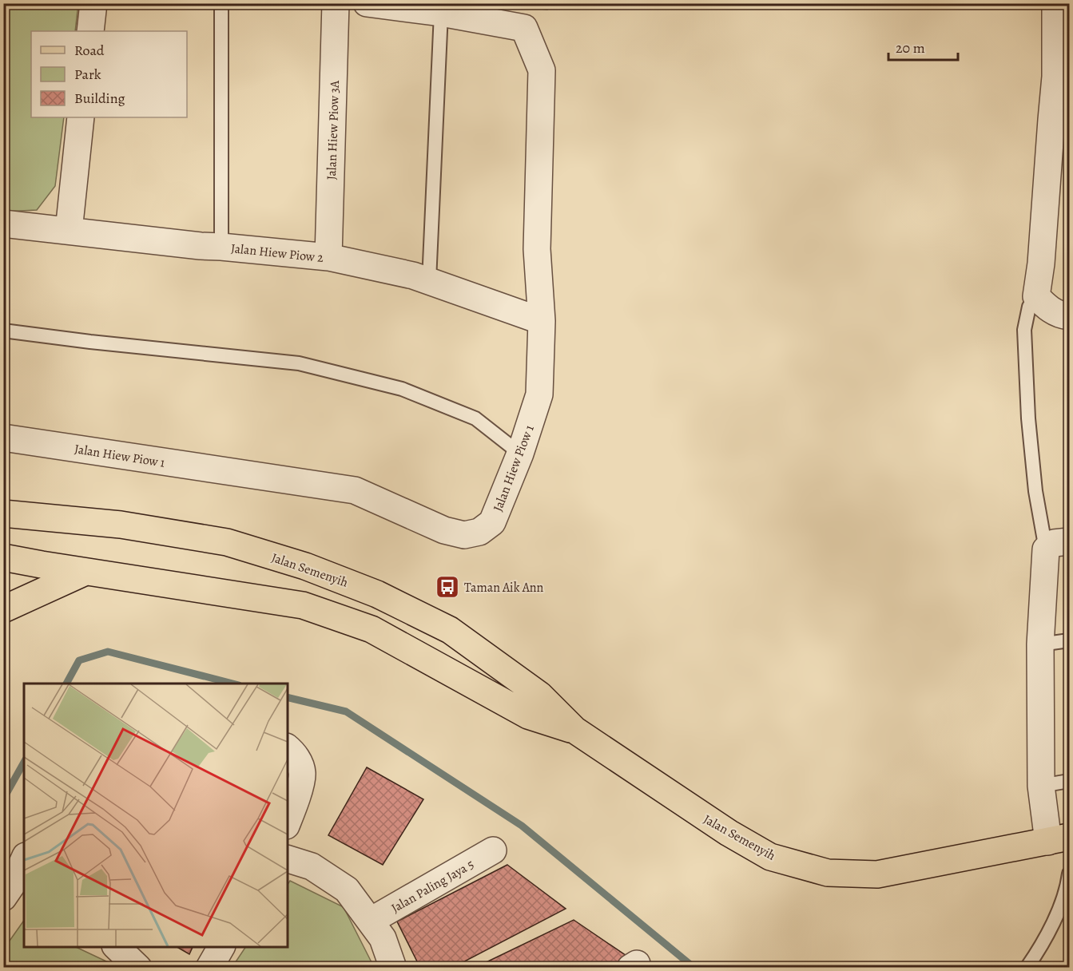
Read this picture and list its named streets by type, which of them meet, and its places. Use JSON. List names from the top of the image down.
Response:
{
  "streets": {
    "main road": ["Jalan Semenyih"],
    "street": [
      "Jalan Hiew Piow 3A",
      "Jalan Hiew Piow 2",
      "Jalan Hiew Piow 1",
      "Jalan Paling Jaya 5"
    ]
  },
  "crossings": [
    ["Jalan Hiew Piow 3A", "Jalan Hiew Piow 2"],
    ["Jalan Hiew Piow 2", "Jalan Hiew Piow 1"]
  ],
  "places": {
    "bus stop": ["Taman Aik Ann"]
  },
  "legend": ["Road", "Park", "Building"],
  "scale_bar": "20 m"
}
